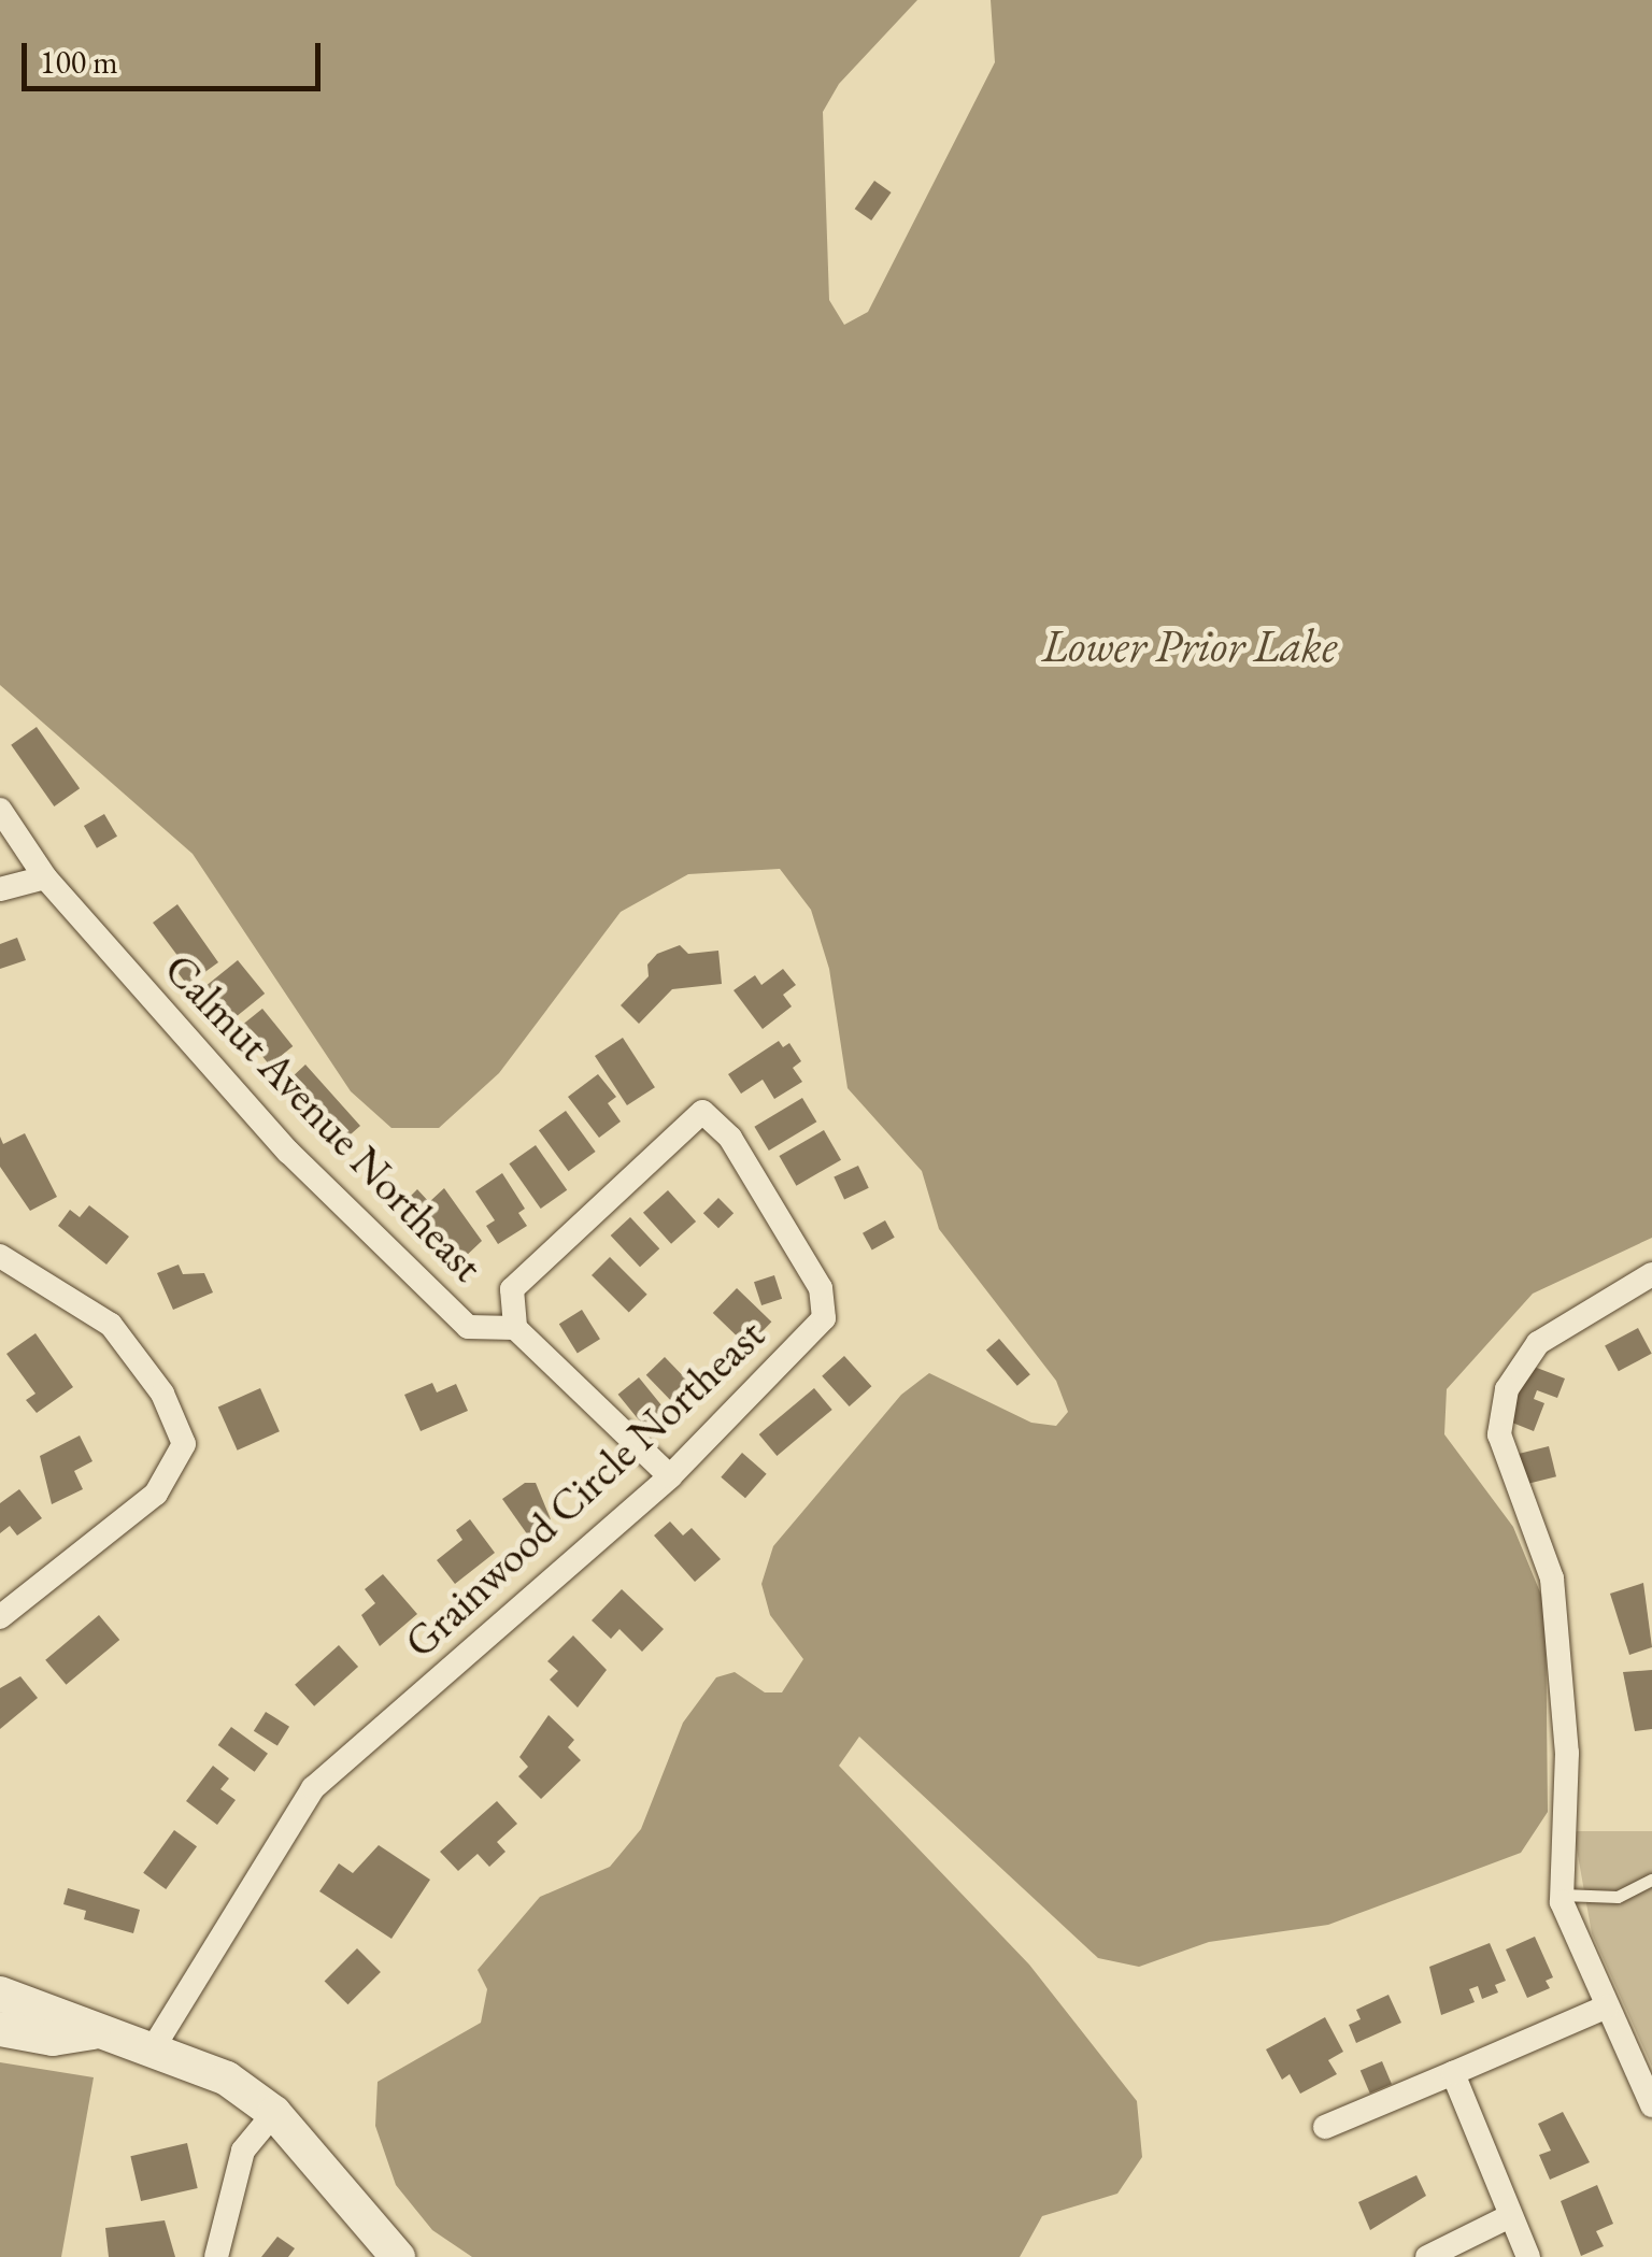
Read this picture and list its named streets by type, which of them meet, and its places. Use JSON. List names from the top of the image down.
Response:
{
  "streets": {
    "street": ["Calmut Avenue Northeast", "Grainwood Circle Northeast"]
  },
  "crossings": [
    ["Calmut Avenue Northeast", "Grainwood Circle Northeast"]
  ],
  "water": ["Lower Prior Lake"],
  "scale_bar": "100 m"
}
